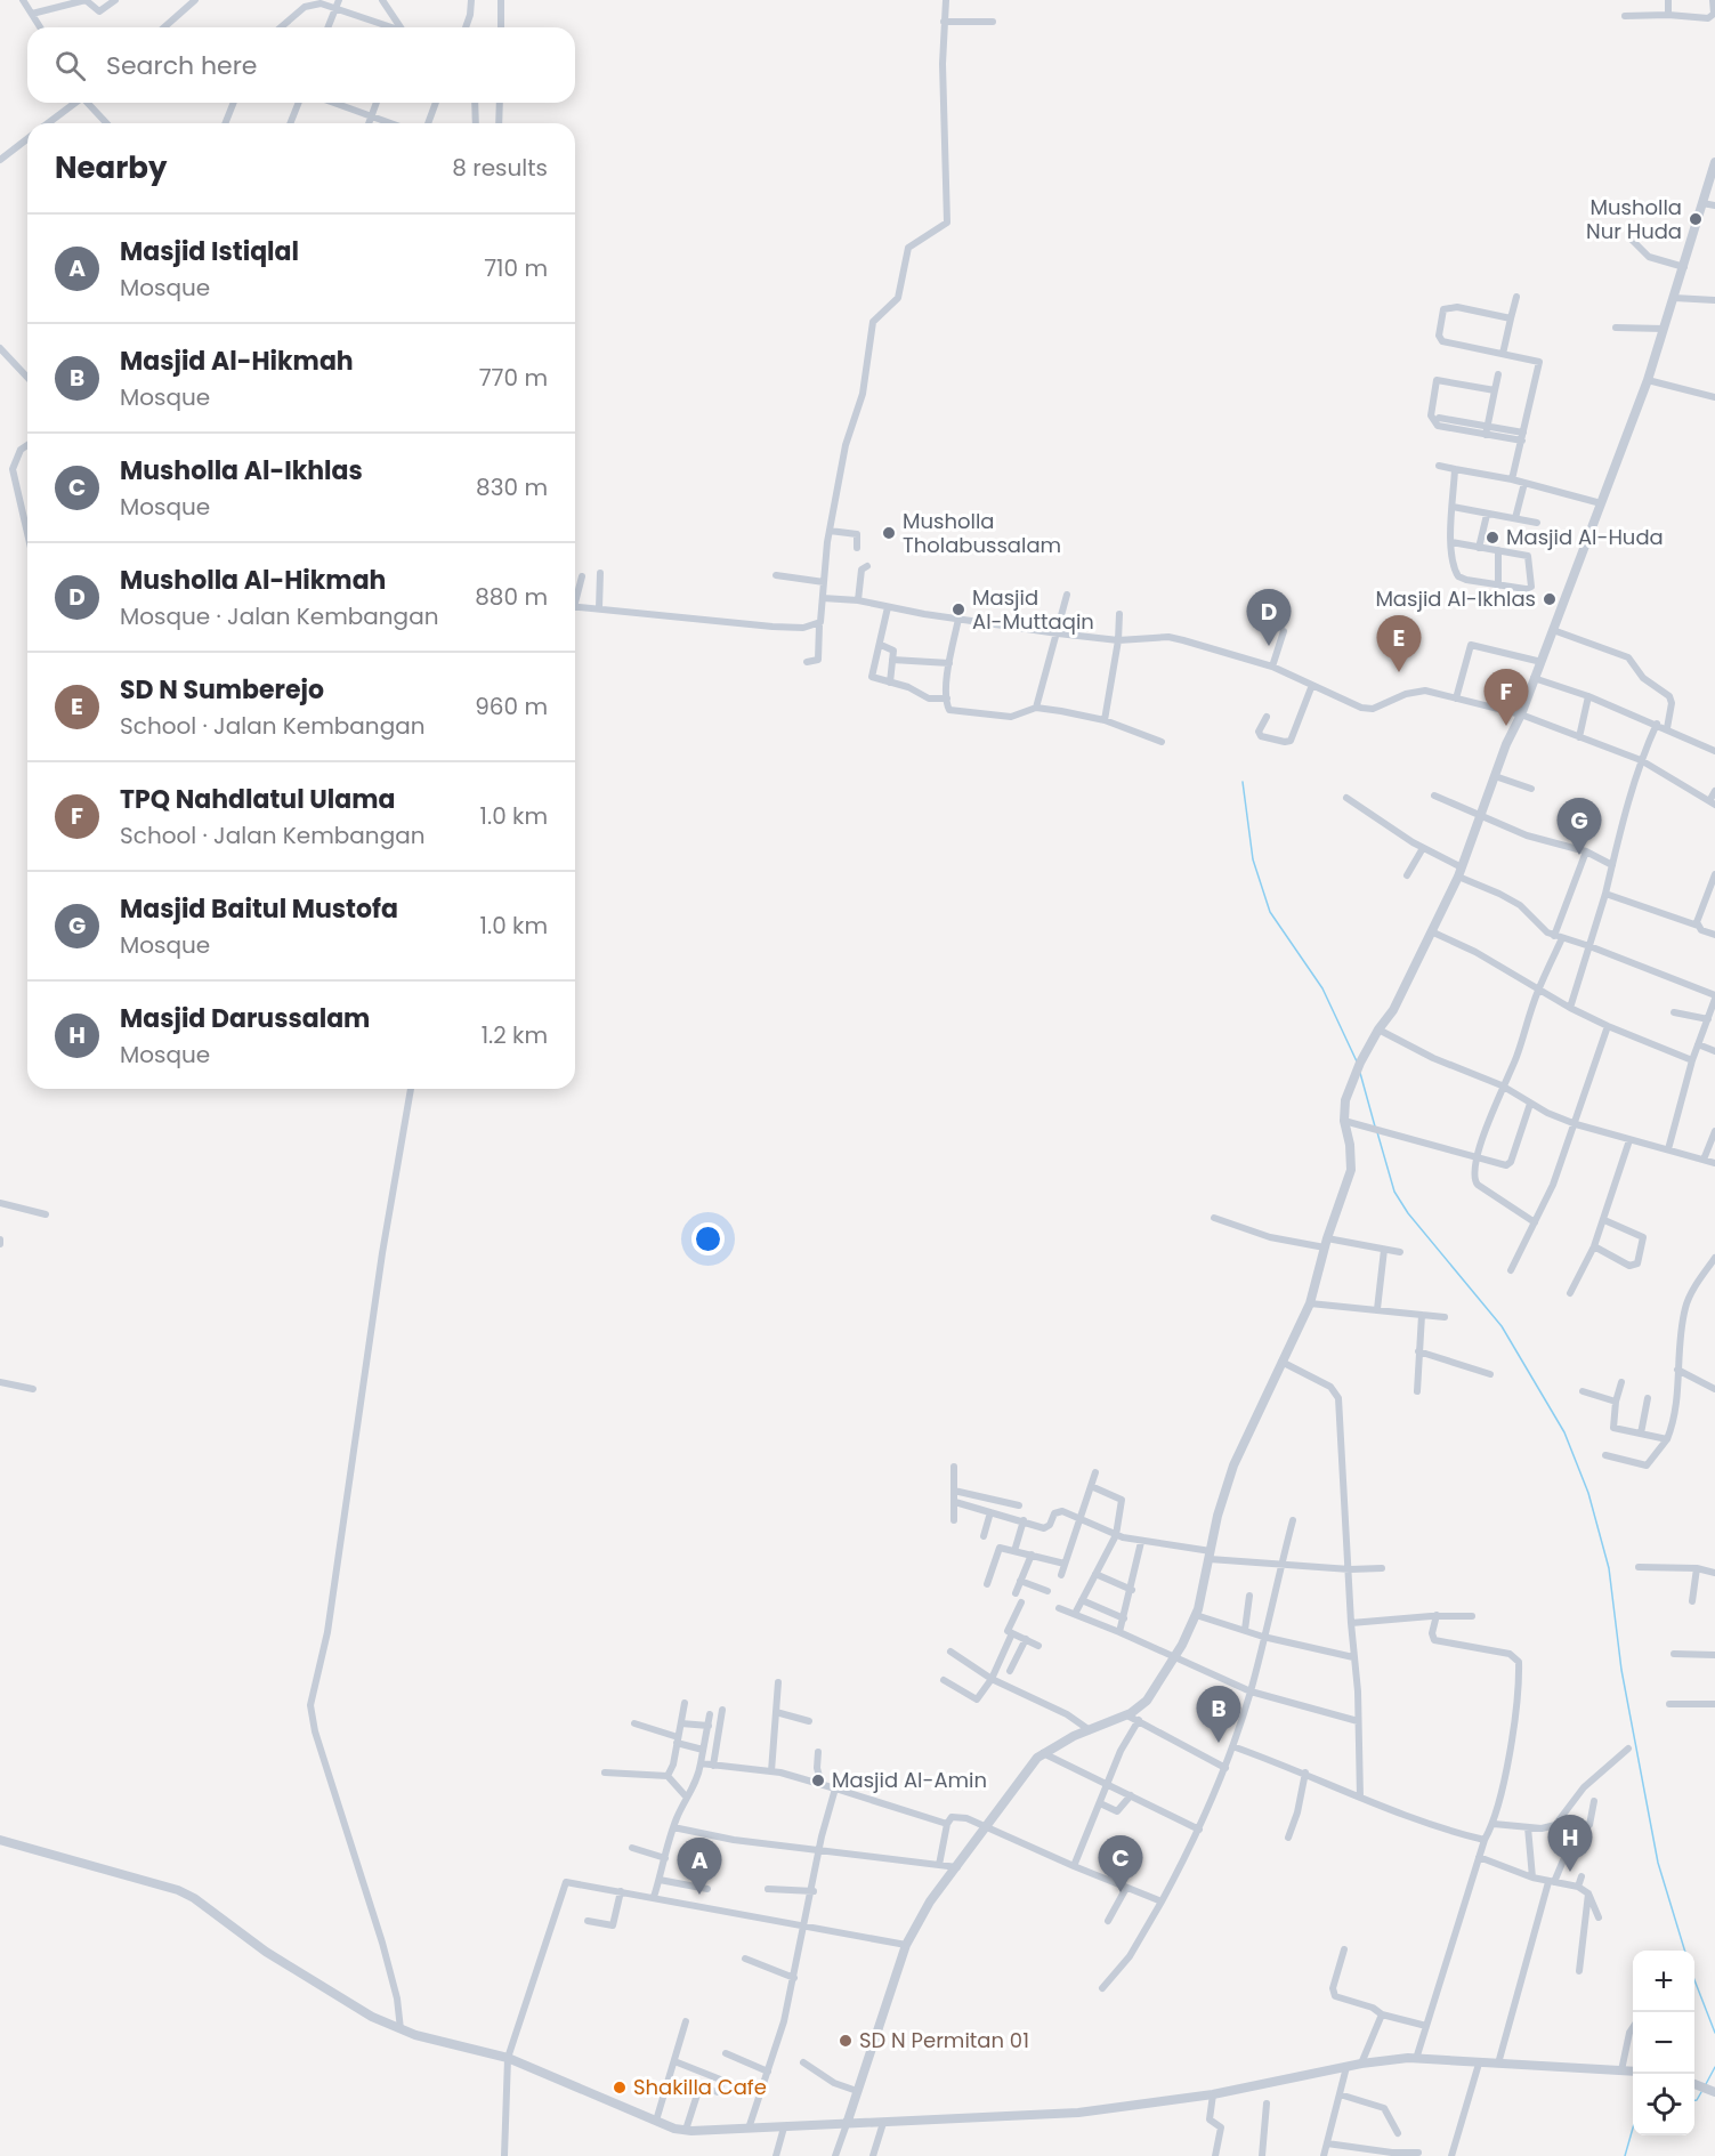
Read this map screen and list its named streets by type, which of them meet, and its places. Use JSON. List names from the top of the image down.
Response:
{
  "places": [
    "Musholla Nur Huda",
    "Musholla Tholabussalam",
    "Masjid Al-Huda",
    "Masjid Al-Ikhlas",
    "Masjid Al-Muttaqin",
    "Masjid Al-Amin",
    "SD N Permitan 01",
    "Shakilla Cafe"
  ],
  "page": {
    "search": "Search here",
    "heading": ["Nearby", "8 results"],
    "list": [
      {
        "mark": "A",
        "name": "Masjid Istiqlal",
        "note": "Mosque",
        "value": "710 m"
      },
      {
        "mark": "B",
        "name": "Masjid Al-Hikmah",
        "note": "Mosque",
        "value": "770 m"
      },
      {
        "mark": "C",
        "name": "Musholla Al-Ikhlas",
        "note": "Mosque",
        "value": "830 m"
      },
      {
        "mark": "D",
        "name": "Musholla Al-Hikmah",
        "note": "Mosque · Jalan Kembangan",
        "value": "880 m"
      },
      {
        "mark": "E",
        "name": "SD N Sumberejo",
        "note": "School · Jalan Kembangan",
        "value": "960 m"
      },
      {
        "mark": "F",
        "name": "TPQ Nahdlatul Ulama",
        "note": "School · Jalan Kembangan",
        "value": "1.0 km"
      },
      {
        "mark": "G",
        "name": "Masjid Baitul Mustofa",
        "note": "Mosque",
        "value": "1.0 km"
      },
      {
        "mark": "H",
        "name": "Masjid Darussalam",
        "note": "Mosque",
        "value": "1.2 km"
      }
    ],
    "pins": [
      "D",
      "E",
      "F",
      "G",
      "B",
      "H",
      "C",
      "A"
    ],
    "map_buttons": ["+", "−"]
  }
}
